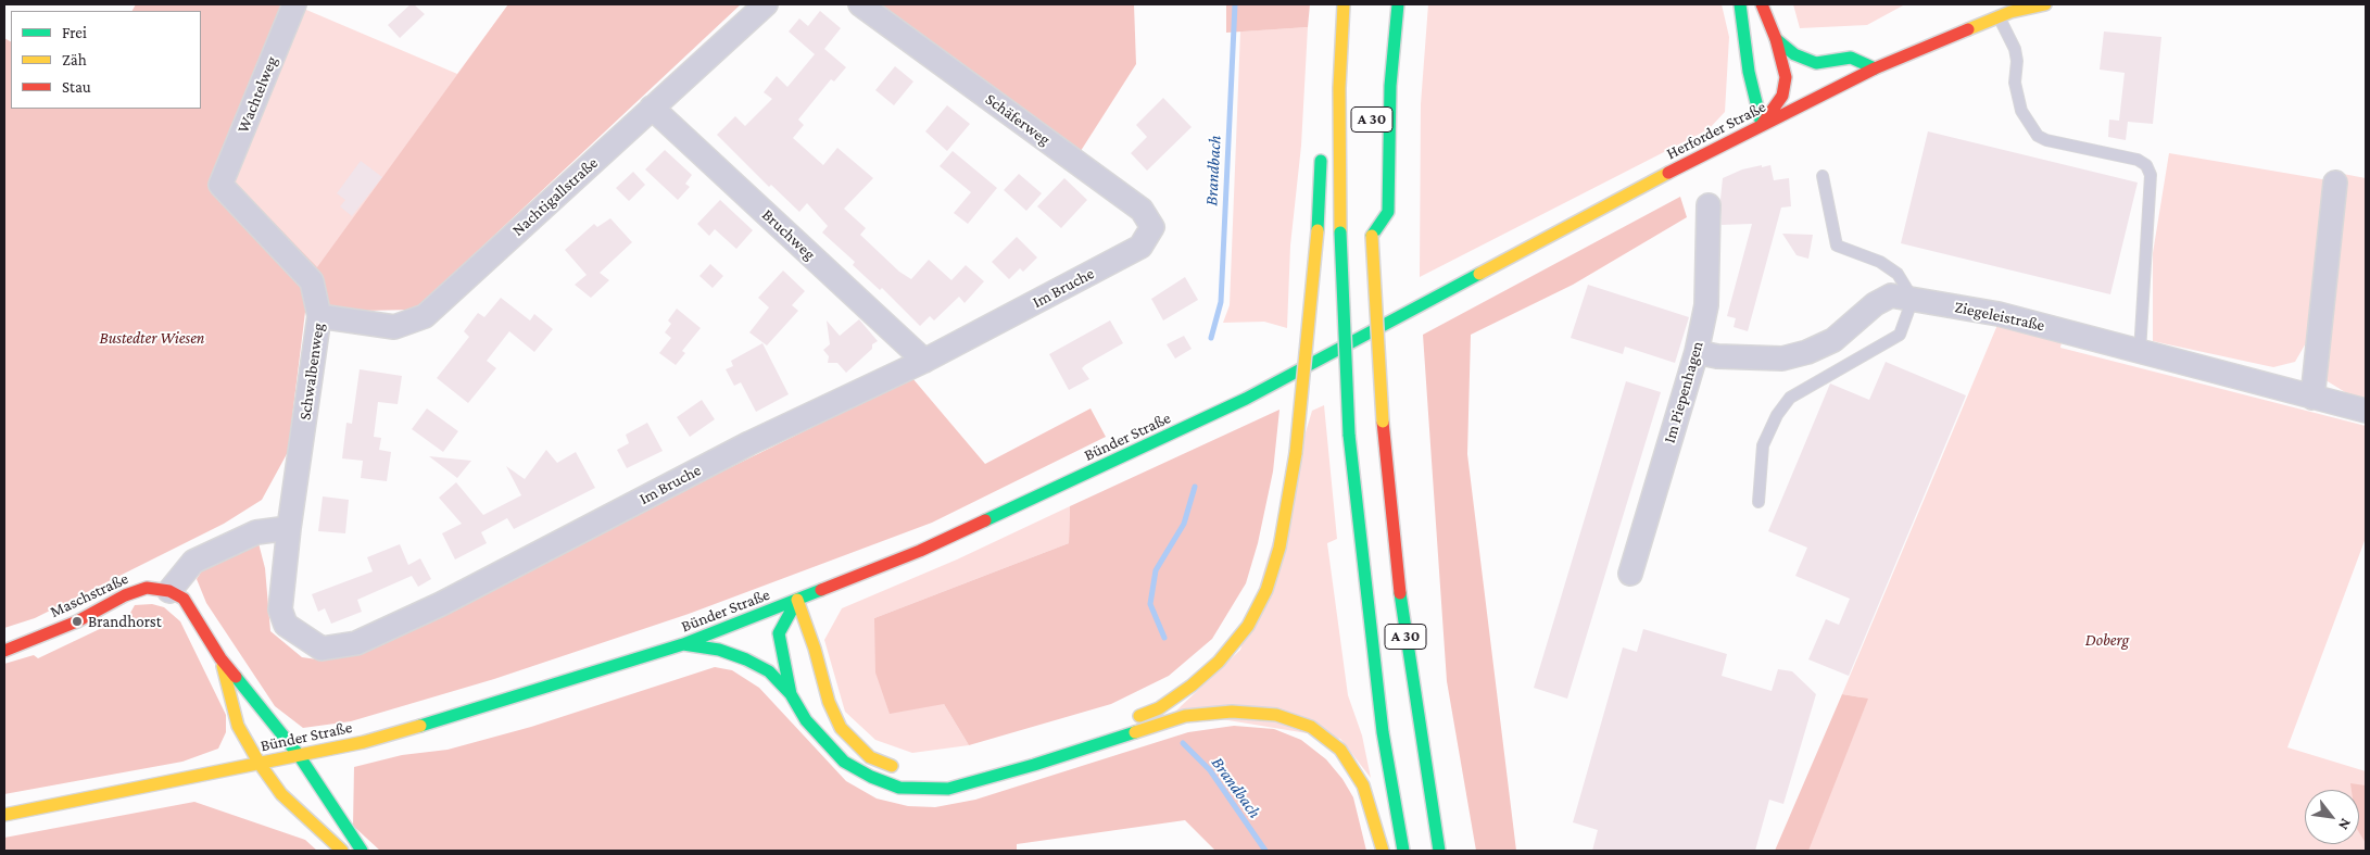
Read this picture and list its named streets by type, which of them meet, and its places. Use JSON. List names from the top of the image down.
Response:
{
  "streets": {
    "main road": [
      "A 30",
      "Herforder Straße",
      "Bünder Straße",
      "Maschstraße"
    ],
    "street": [
      "Wachtelweg",
      "Schäferweg",
      "Nachtigallstraße",
      "Bruchweg",
      "Im Bruche",
      "Ziegeleistraße",
      "Schwalbenweg",
      "Im Piepenhagen"
    ]
  },
  "crossings": [
    ["Wachtelweg", "Schwalbenweg"],
    ["Schäferweg", "Im Bruche"],
    ["Herforder Straße", "Bünder Straße"],
    ["Nachtigallstraße", "Bruchweg"],
    ["Nachtigallstraße", "Schwalbenweg"],
    ["Bruchweg", "Im Bruche"],
    ["Im Bruche", "Schwalbenweg"],
    ["Ziegeleistraße", "Im Piepenhagen"]
  ],
  "water": ["Brandbach"],
  "parks": ["Bustedter Wiesen", "Doberg"],
  "places": ["Brandhorst"],
  "legend": ["Frei", "Zäh", "Stau"],
  "north": "bottom right"
}
